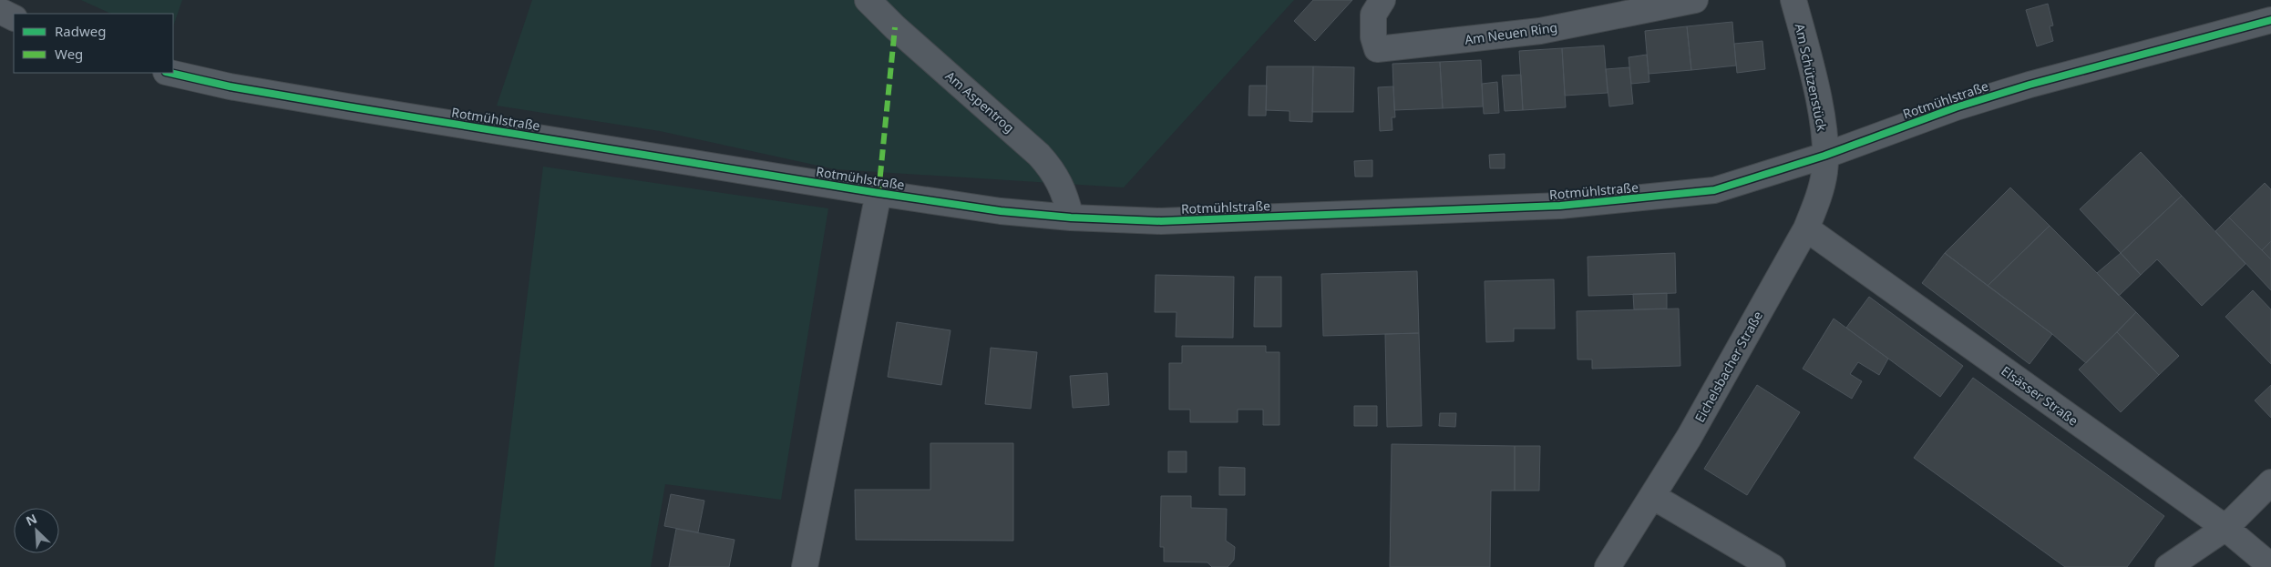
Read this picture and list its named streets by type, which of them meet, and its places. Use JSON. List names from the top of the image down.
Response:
{
  "streets": {
    "street": [
      "Am Neuen Ring",
      "Am Schützenstück",
      "Rotmühlstraße",
      "Am Aspentrog",
      "Eichelsbacher Straße",
      "Elsässer Straße"
    ]
  },
  "crossings": [
    ["Am Schützenstück", "Rotmühlstraße"],
    ["Am Schützenstück", "Eichelsbacher Straße"],
    ["Rotmühlstraße", "Am Aspentrog"],
    ["Rotmühlstraße", "Eichelsbacher Straße"],
    ["Eichelsbacher Straße", "Elsässer Straße"]
  ],
  "legend": ["Radweg", "Weg"],
  "north": "top left"
}
